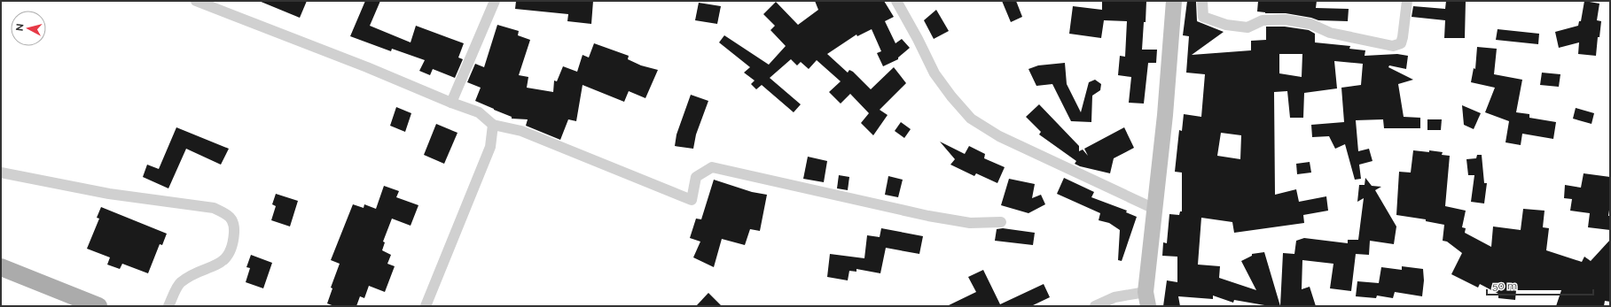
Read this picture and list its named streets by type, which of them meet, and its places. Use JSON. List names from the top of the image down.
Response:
{
  "scale_bar": "50 m",
  "north": "left"
}
